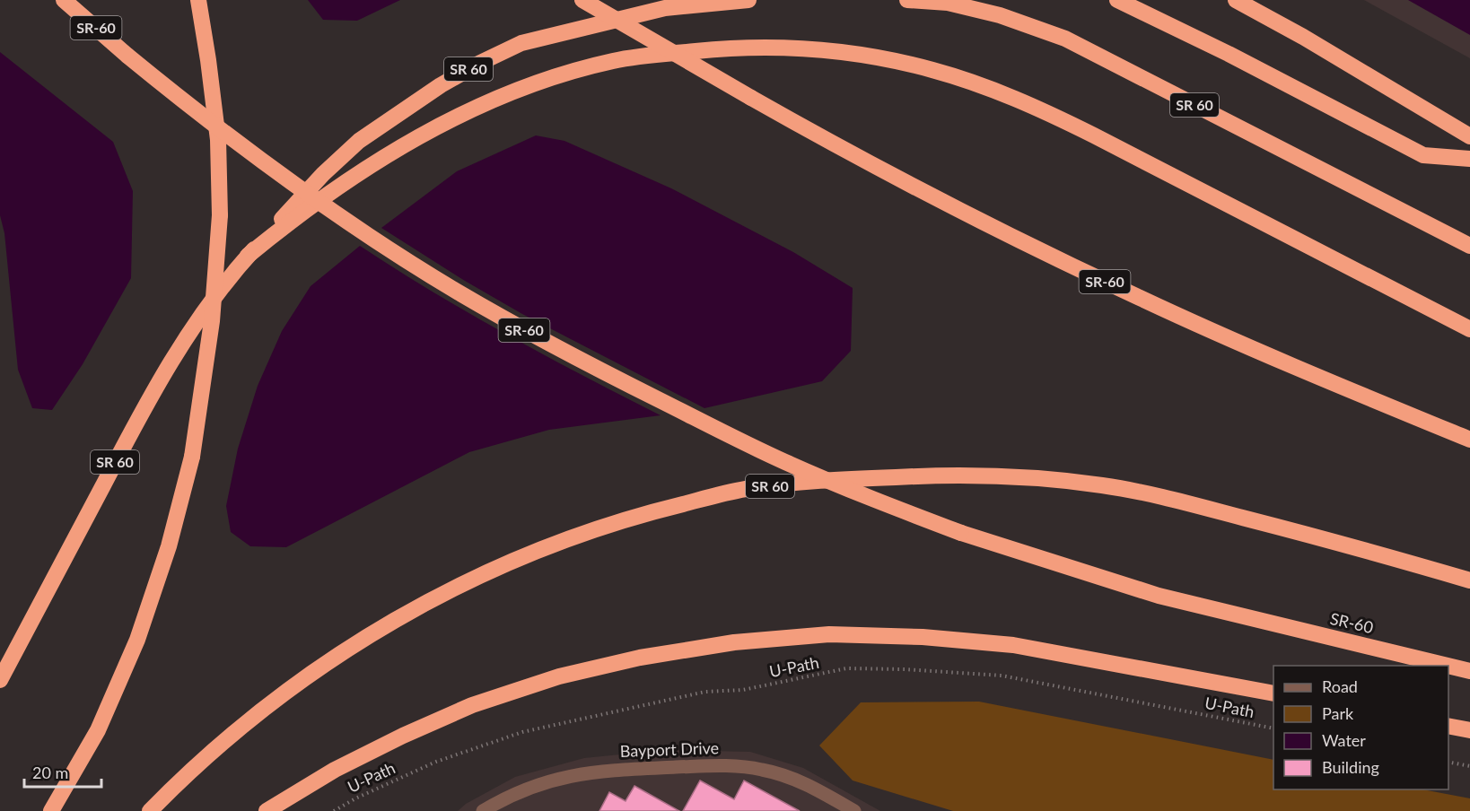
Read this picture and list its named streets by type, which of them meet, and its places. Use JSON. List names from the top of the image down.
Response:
{
  "streets": {
    "highway": ["SR-60", "SR 60"],
    "street": ["Bayport Drive"],
    "path": ["U-Path"]
  },
  "legend": [
    "Road",
    "Park",
    "Water",
    "Building"
  ],
  "scale_bar": "20 m"
}
